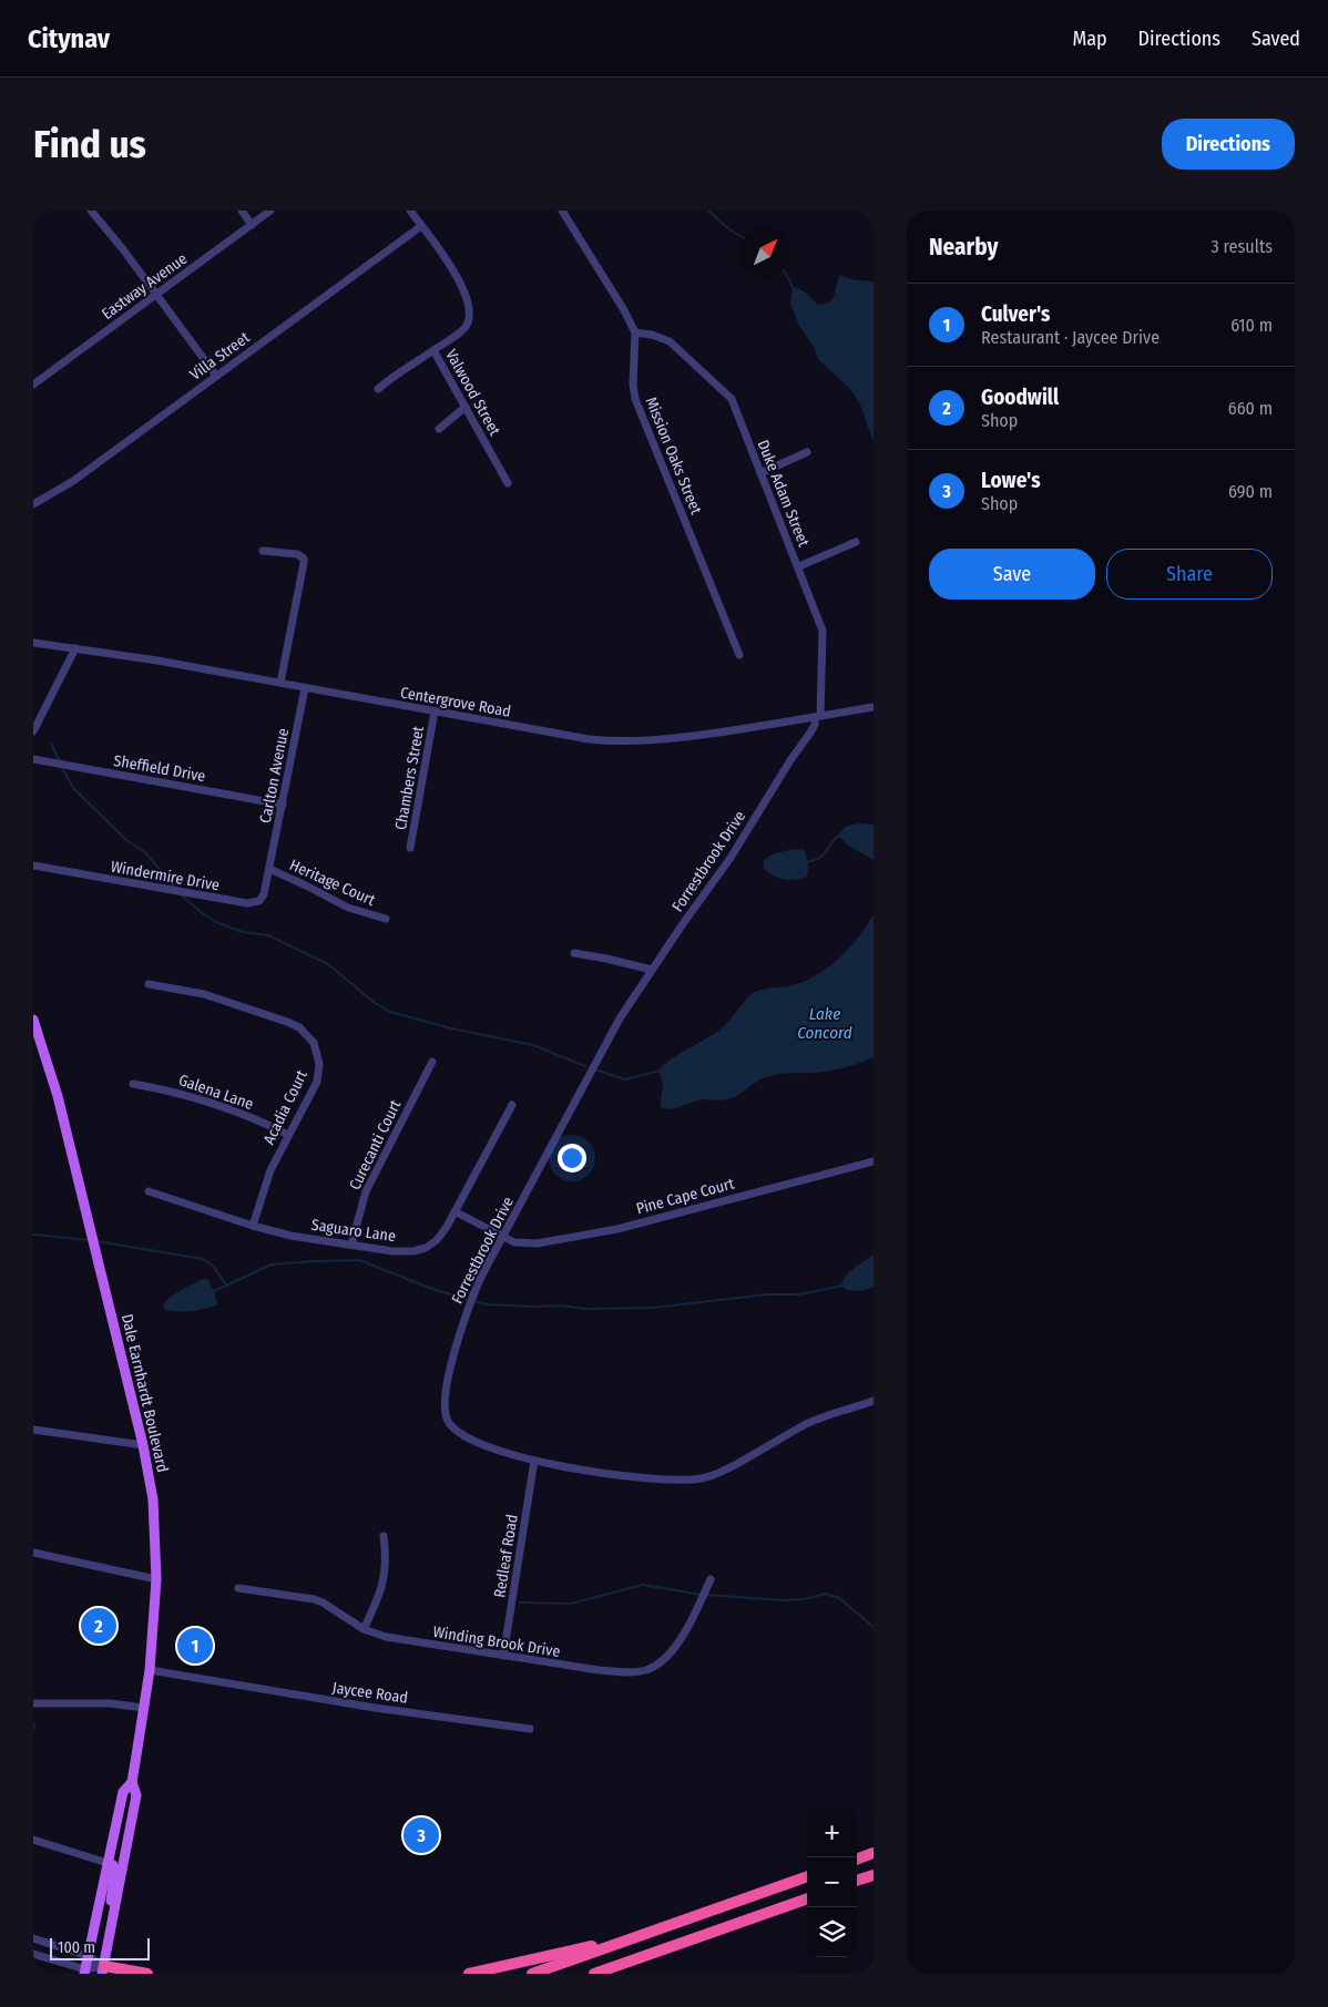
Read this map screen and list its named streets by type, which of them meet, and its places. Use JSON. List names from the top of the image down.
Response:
{
  "streets": {
    "main road": ["Dale Earnhardt Boulevard"],
    "street": [
      "Eastway Avenue",
      "Villa Street",
      "Valwood Street",
      "Mission Oaks Street",
      "Duke Adam Street",
      "Centergrove Road",
      "Sheffield Drive",
      "Carlton Avenue",
      "Chambers Street",
      "Forrestbrook Drive",
      "Windermire Drive",
      "Heritage Court",
      "Galena Lane",
      "Acadia Court",
      "Curecanti Court",
      "Pine Cape Court",
      "Saguaro Lane",
      "Redleaf Road",
      "Winding Brook Drive",
      "Jaycee Road"
    ]
  },
  "crossings": [
    ["Villa Street", "Valwood Street"],
    ["Mission Oaks Street", "Duke Adam Street"],
    ["Duke Adam Street", "Centergrove Road"],
    ["Duke Adam Street", "Forrestbrook Drive"],
    ["Centergrove Road", "Carlton Avenue"],
    ["Centergrove Road", "Chambers Street"],
    ["Centergrove Road", "Forrestbrook Drive"],
    ["Sheffield Drive", "Carlton Avenue"],
    ["Carlton Avenue", "Windermire Drive"],
    ["Carlton Avenue", "Heritage Court"],
    ["Forrestbrook Drive", "Pine Cape Court"],
    ["Forrestbrook Drive", "Redleaf Road"],
    ["Windermire Drive", "Heritage Court"],
    ["Galena Lane", "Acadia Court"],
    ["Acadia Court", "Saguaro Lane"],
    ["Curecanti Court", "Saguaro Lane"],
    ["Pine Cape Court", "Saguaro Lane"],
    ["Dale Earnhardt Boulevard", "Jaycee Road"],
    ["Redleaf Road", "Winding Brook Drive"]
  ],
  "water": ["Lake Concord"],
  "scale_bar": "100 m",
  "north": "top right",
  "page": {
    "header": "Citynav",
    "nav": ["Map", "Directions", "Saved"],
    "buttons": [
      "Directions",
      ["Save", "Share"]
    ],
    "title": "Find us",
    "heading": ["Nearby", "3 results"],
    "list": [
      {
        "mark": "1",
        "name": "Culver's",
        "note": "Restaurant · Jaycee Drive",
        "value": "610 m"
      },
      {
        "mark": "2",
        "name": "Goodwill",
        "note": "Shop",
        "value": "660 m"
      },
      {
        "mark": "3",
        "name": "Lowe's",
        "note": "Shop",
        "value": "690 m"
      }
    ],
    "pins": ["2", "1", "3"],
    "map_buttons": ["+", "−"],
    "scale": "100 m"
  }
}
